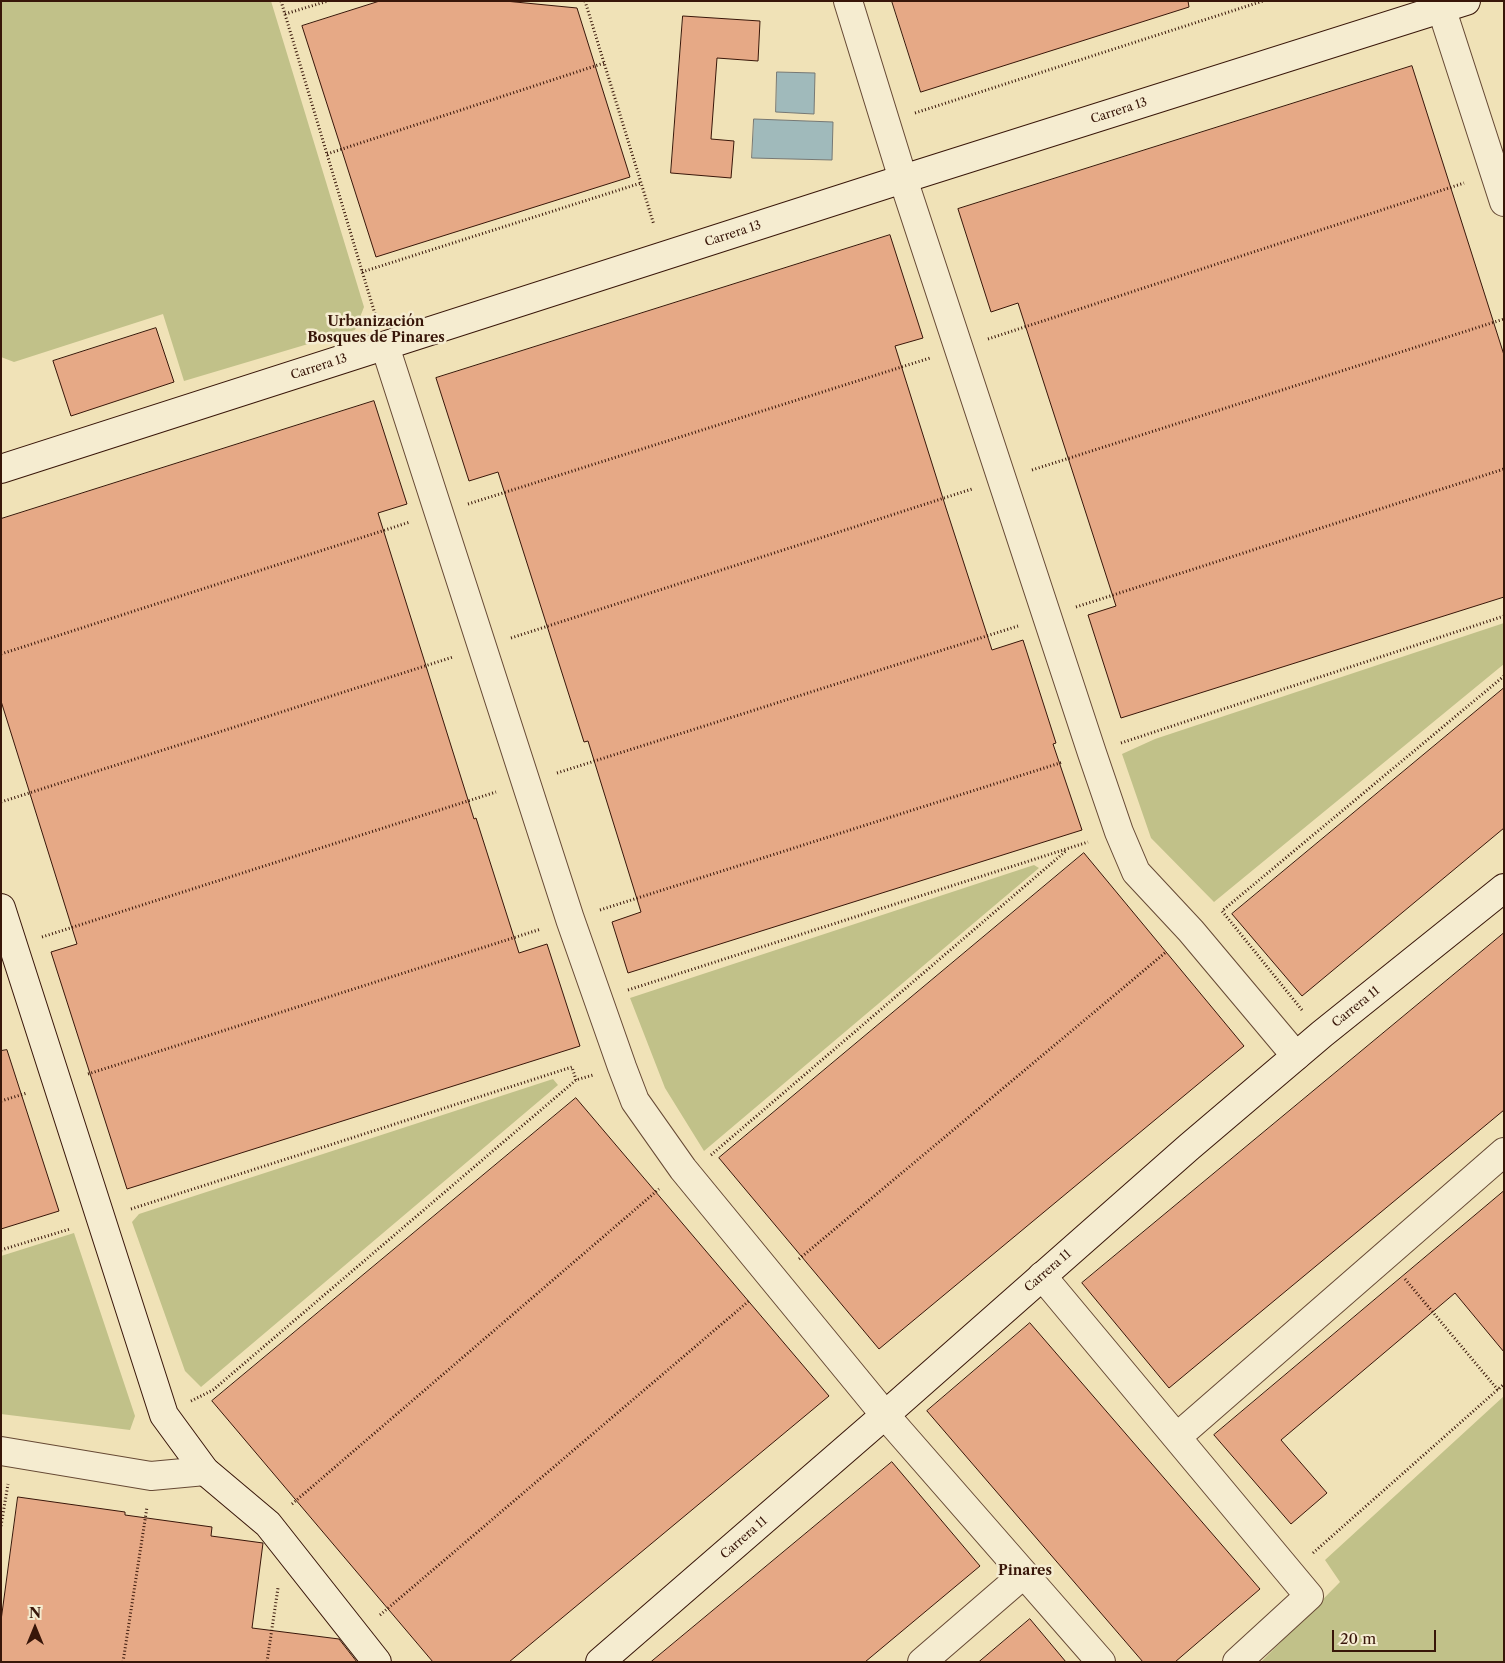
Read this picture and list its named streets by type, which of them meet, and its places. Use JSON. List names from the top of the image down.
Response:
{
  "streets": {
    "street": ["Carrera 13", "Carrera 11"]
  },
  "districts": ["Urbanización Bosques de Pinares", "Pinares"],
  "scale_bar": "20 m",
  "north": "top"
}
